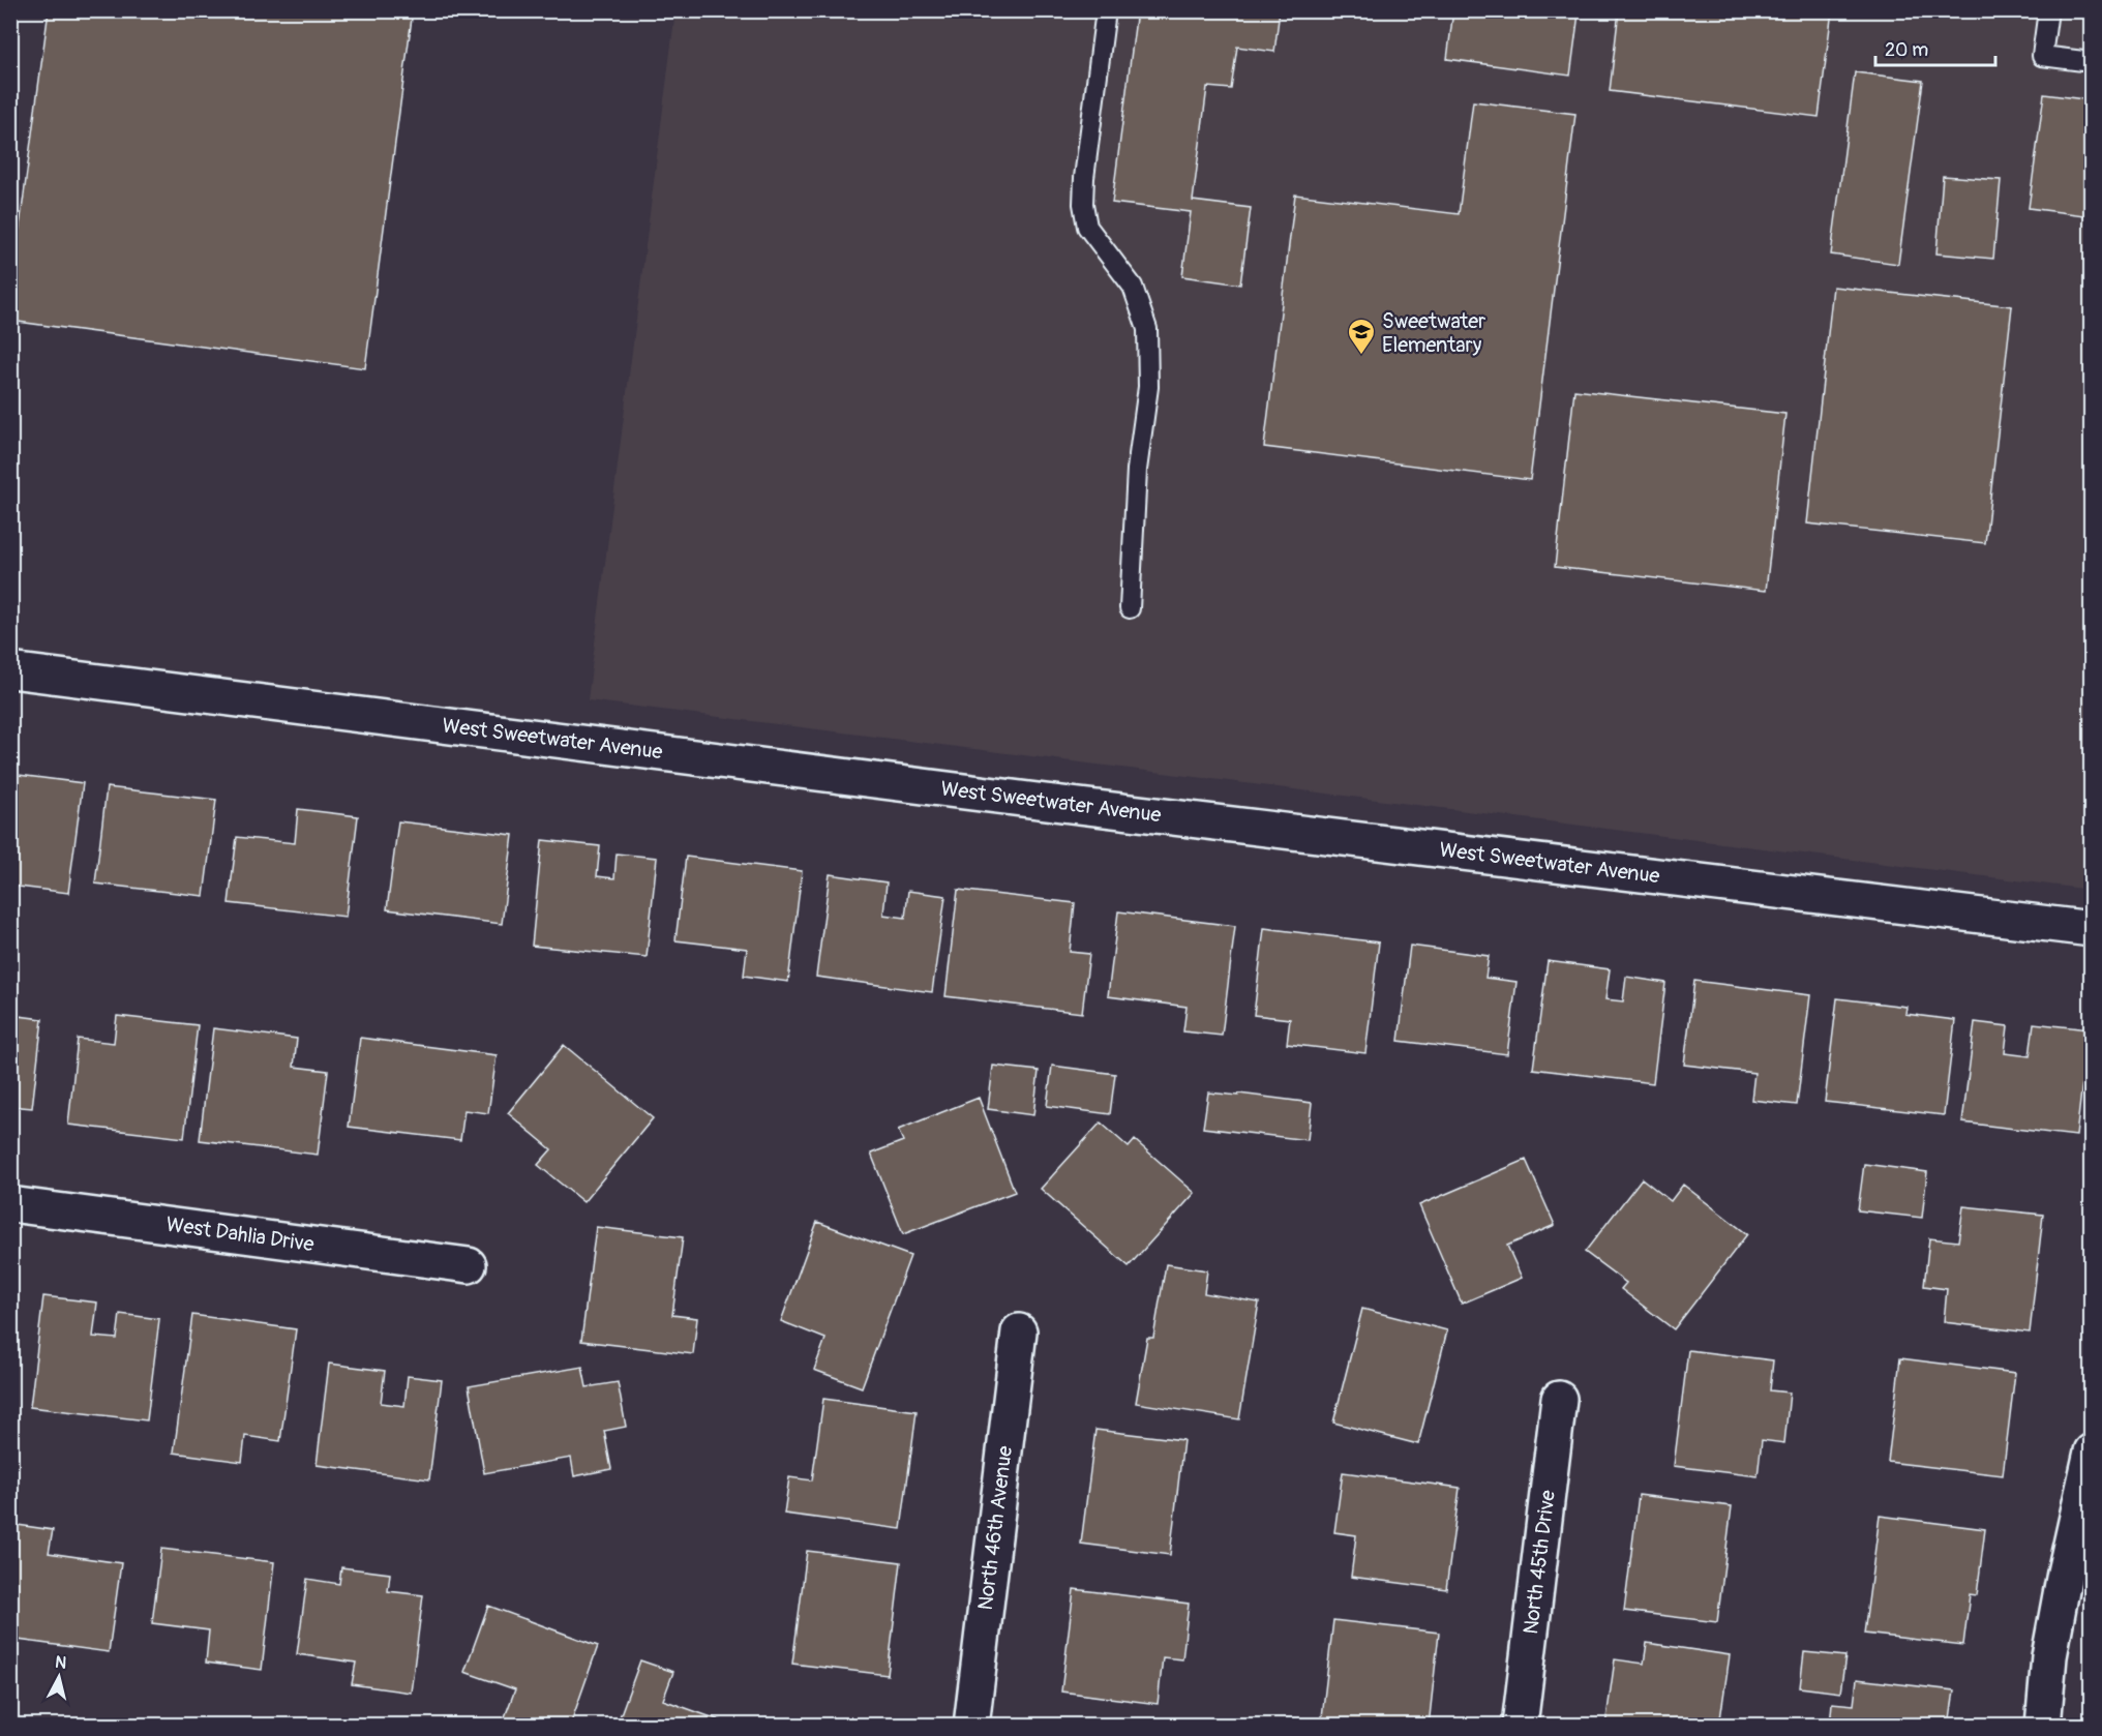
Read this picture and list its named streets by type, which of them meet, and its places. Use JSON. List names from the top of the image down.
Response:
{
  "streets": {
    "street": [
      "West Sweetwater Avenue",
      "West Dahlia Drive",
      "North 46th Avenue",
      "North 45th Drive"
    ]
  },
  "places": {
    "school or university": ["Sweetwater Elementary"]
  },
  "scale_bar": "20 m",
  "north": "top"
}
